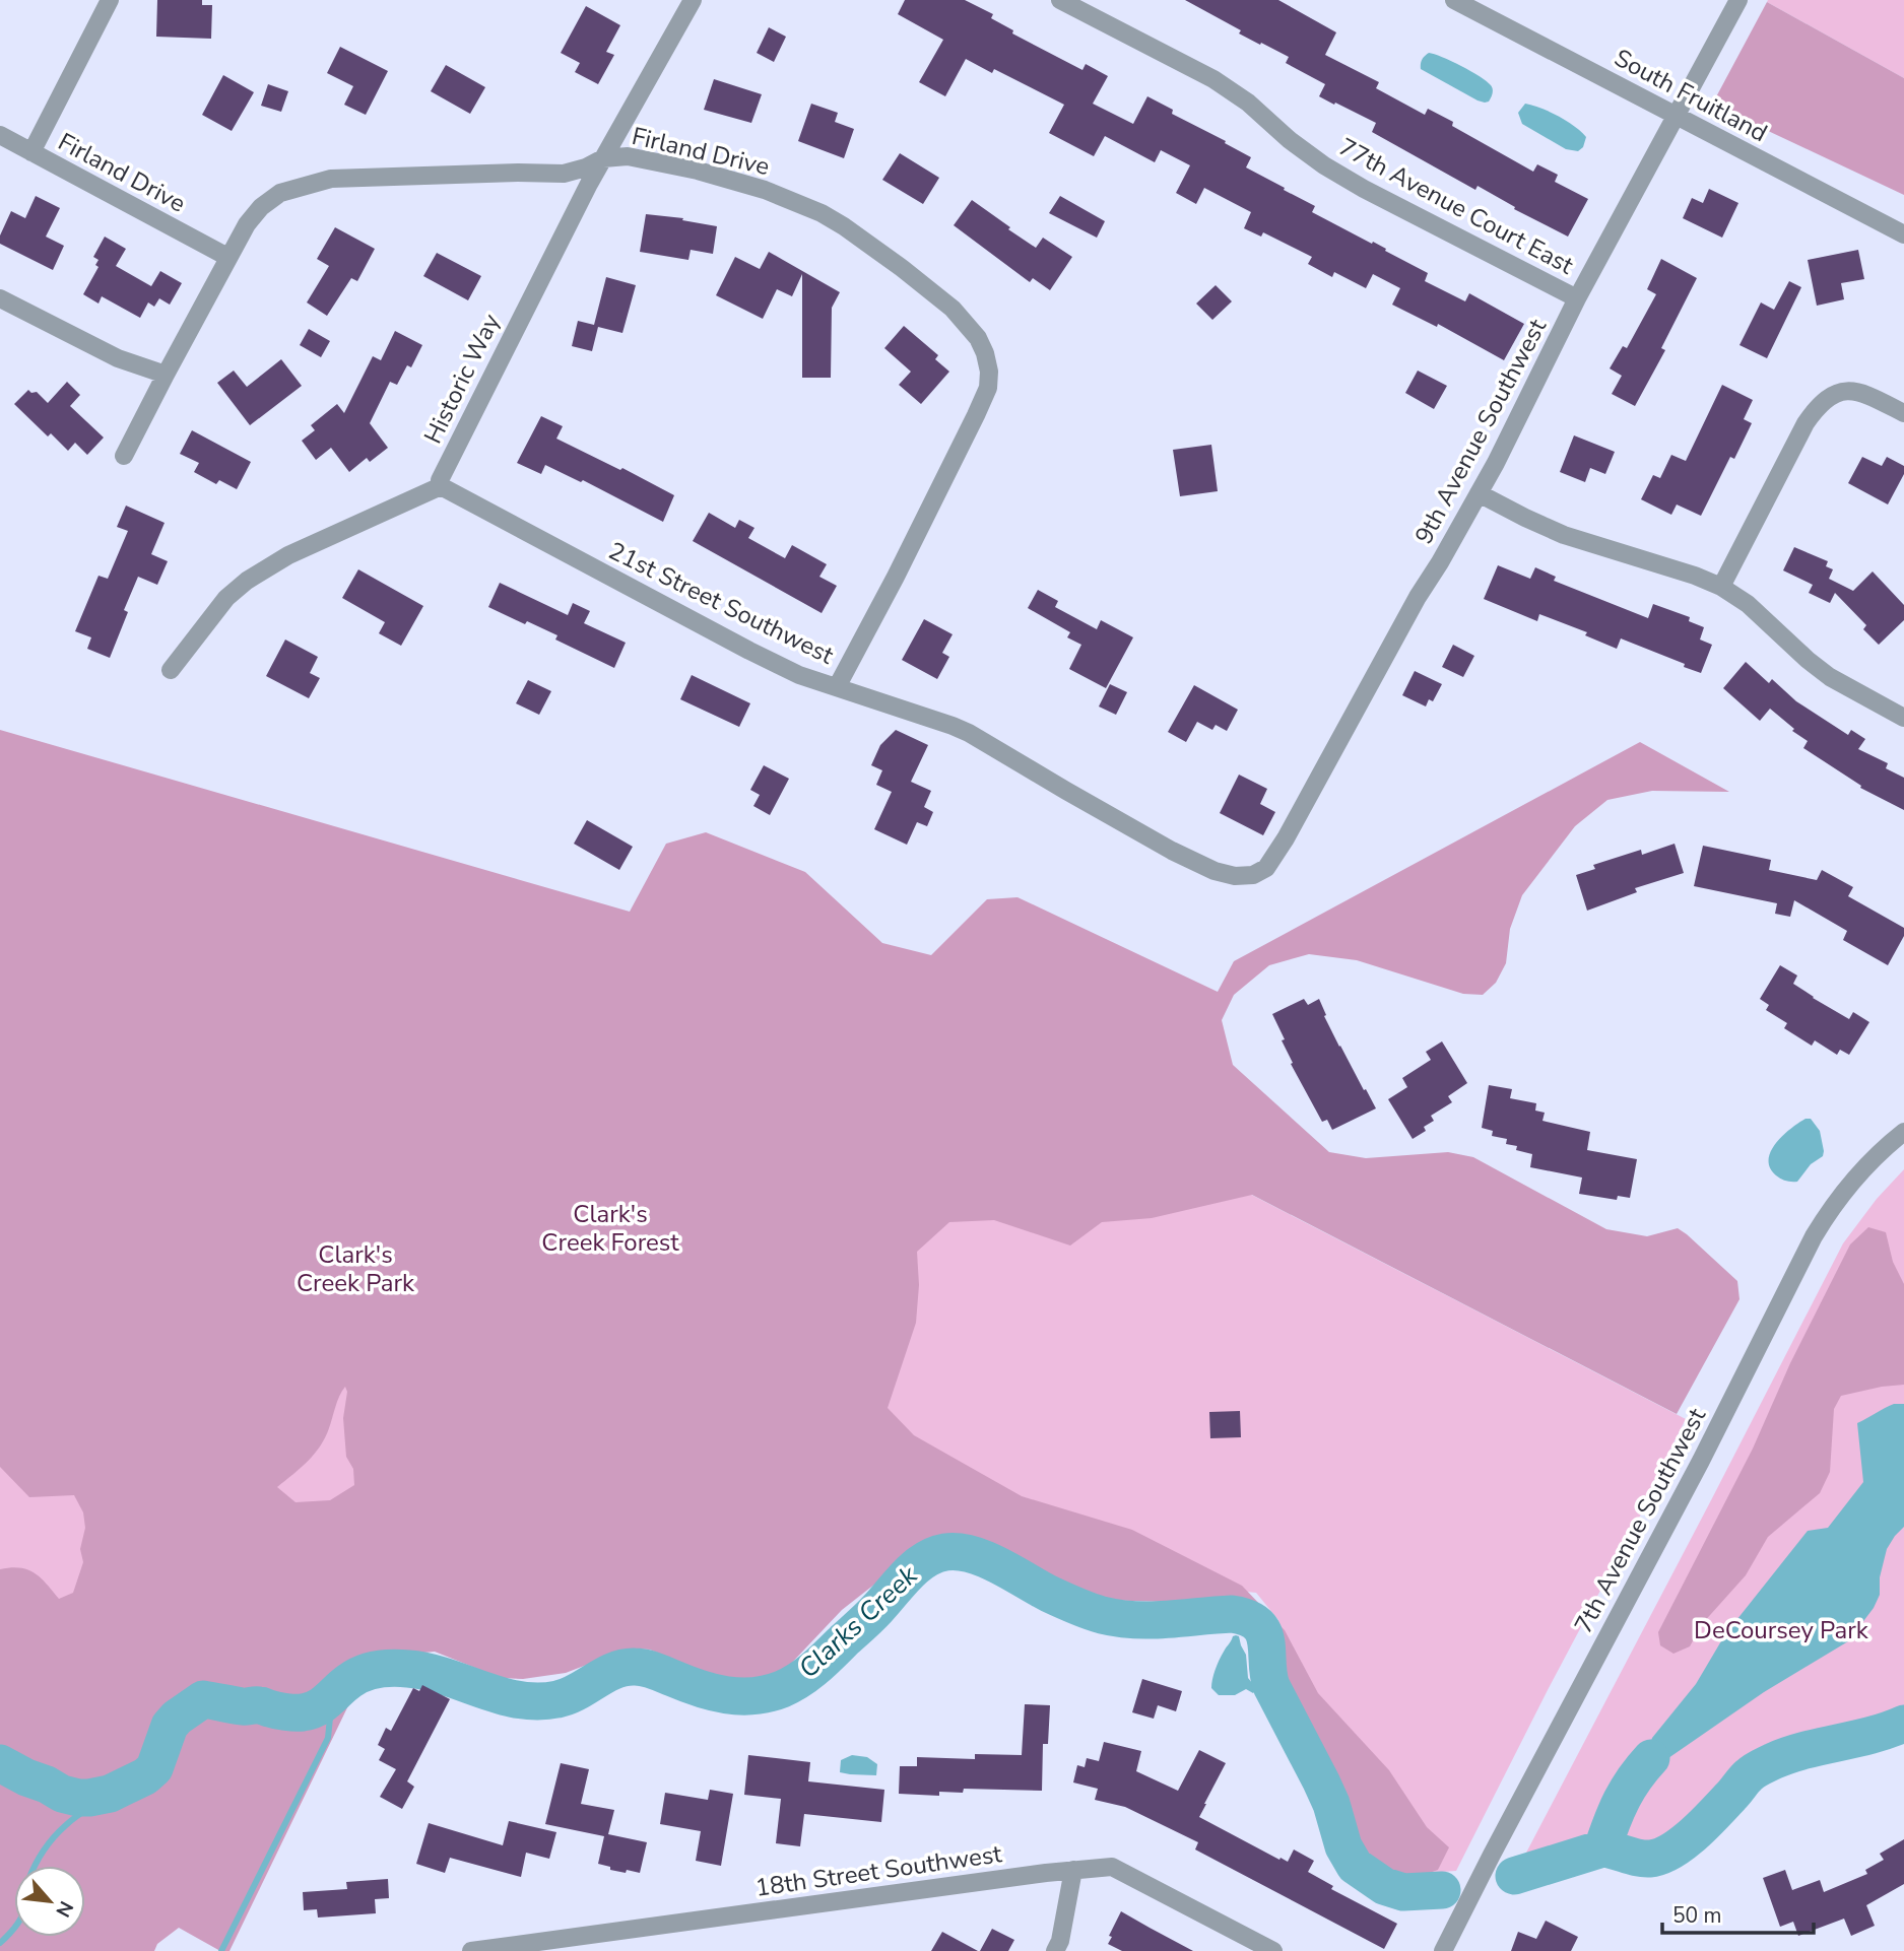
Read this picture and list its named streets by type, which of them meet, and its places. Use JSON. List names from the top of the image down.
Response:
{
  "streets": {
    "street": [
      "South Fruitland",
      "Firland Drive",
      "77th Avenue Court East",
      "Historic Way",
      "9th Avenue Southwest",
      "21st Street Southwest",
      "7th Avenue Southwest",
      "18th Street Southwest"
    ]
  },
  "crossings": [
    ["South Fruitland", "9th Avenue Southwest"],
    ["Firland Drive", "Historic Way"],
    ["Firland Drive", "21st Street Southwest"],
    ["77th Avenue Court East", "9th Avenue Southwest"],
    ["Historic Way", "21st Street Southwest"],
    ["9th Avenue Southwest", "21st Street Southwest"]
  ],
  "water": ["Clarks Creek"],
  "parks": ["Clark's Creek Forest", "Clark's Creek Park", "DeCoursey Park"],
  "scale_bar": "50 m",
  "north": "bottom right"
}
